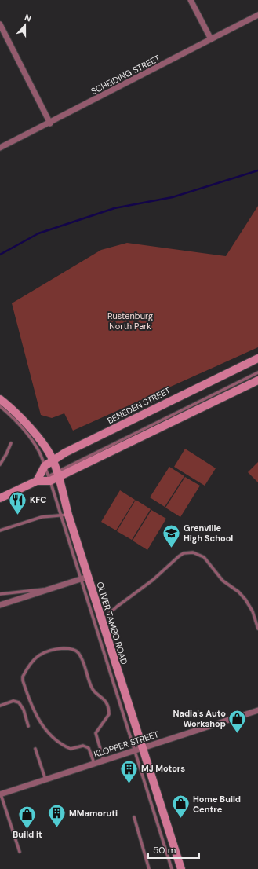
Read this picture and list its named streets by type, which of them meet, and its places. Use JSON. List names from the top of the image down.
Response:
{
  "streets": {
    "main road": ["BENEDEN STREET", "OLIVER TAMBO ROAD"],
    "street": ["SCHEIDING STREET", "KLOPPER STREET"]
  },
  "crossings": [
    ["BENEDEN STREET", "OLIVER TAMBO ROAD"],
    ["OLIVER TAMBO ROAD", "KLOPPER STREET"]
  ],
  "parks": ["Rustenburg North Park"],
  "places": {
    "restaurant": ["KFC"],
    "school or university": ["Grenville High School"],
    "shop": ["Nadia's Auto Workshop", "Home Build Centre", "Build it"],
    "building": ["MJ Motors", "MMamoruti"]
  },
  "scale_bar": "50 m",
  "north": "top"
}
